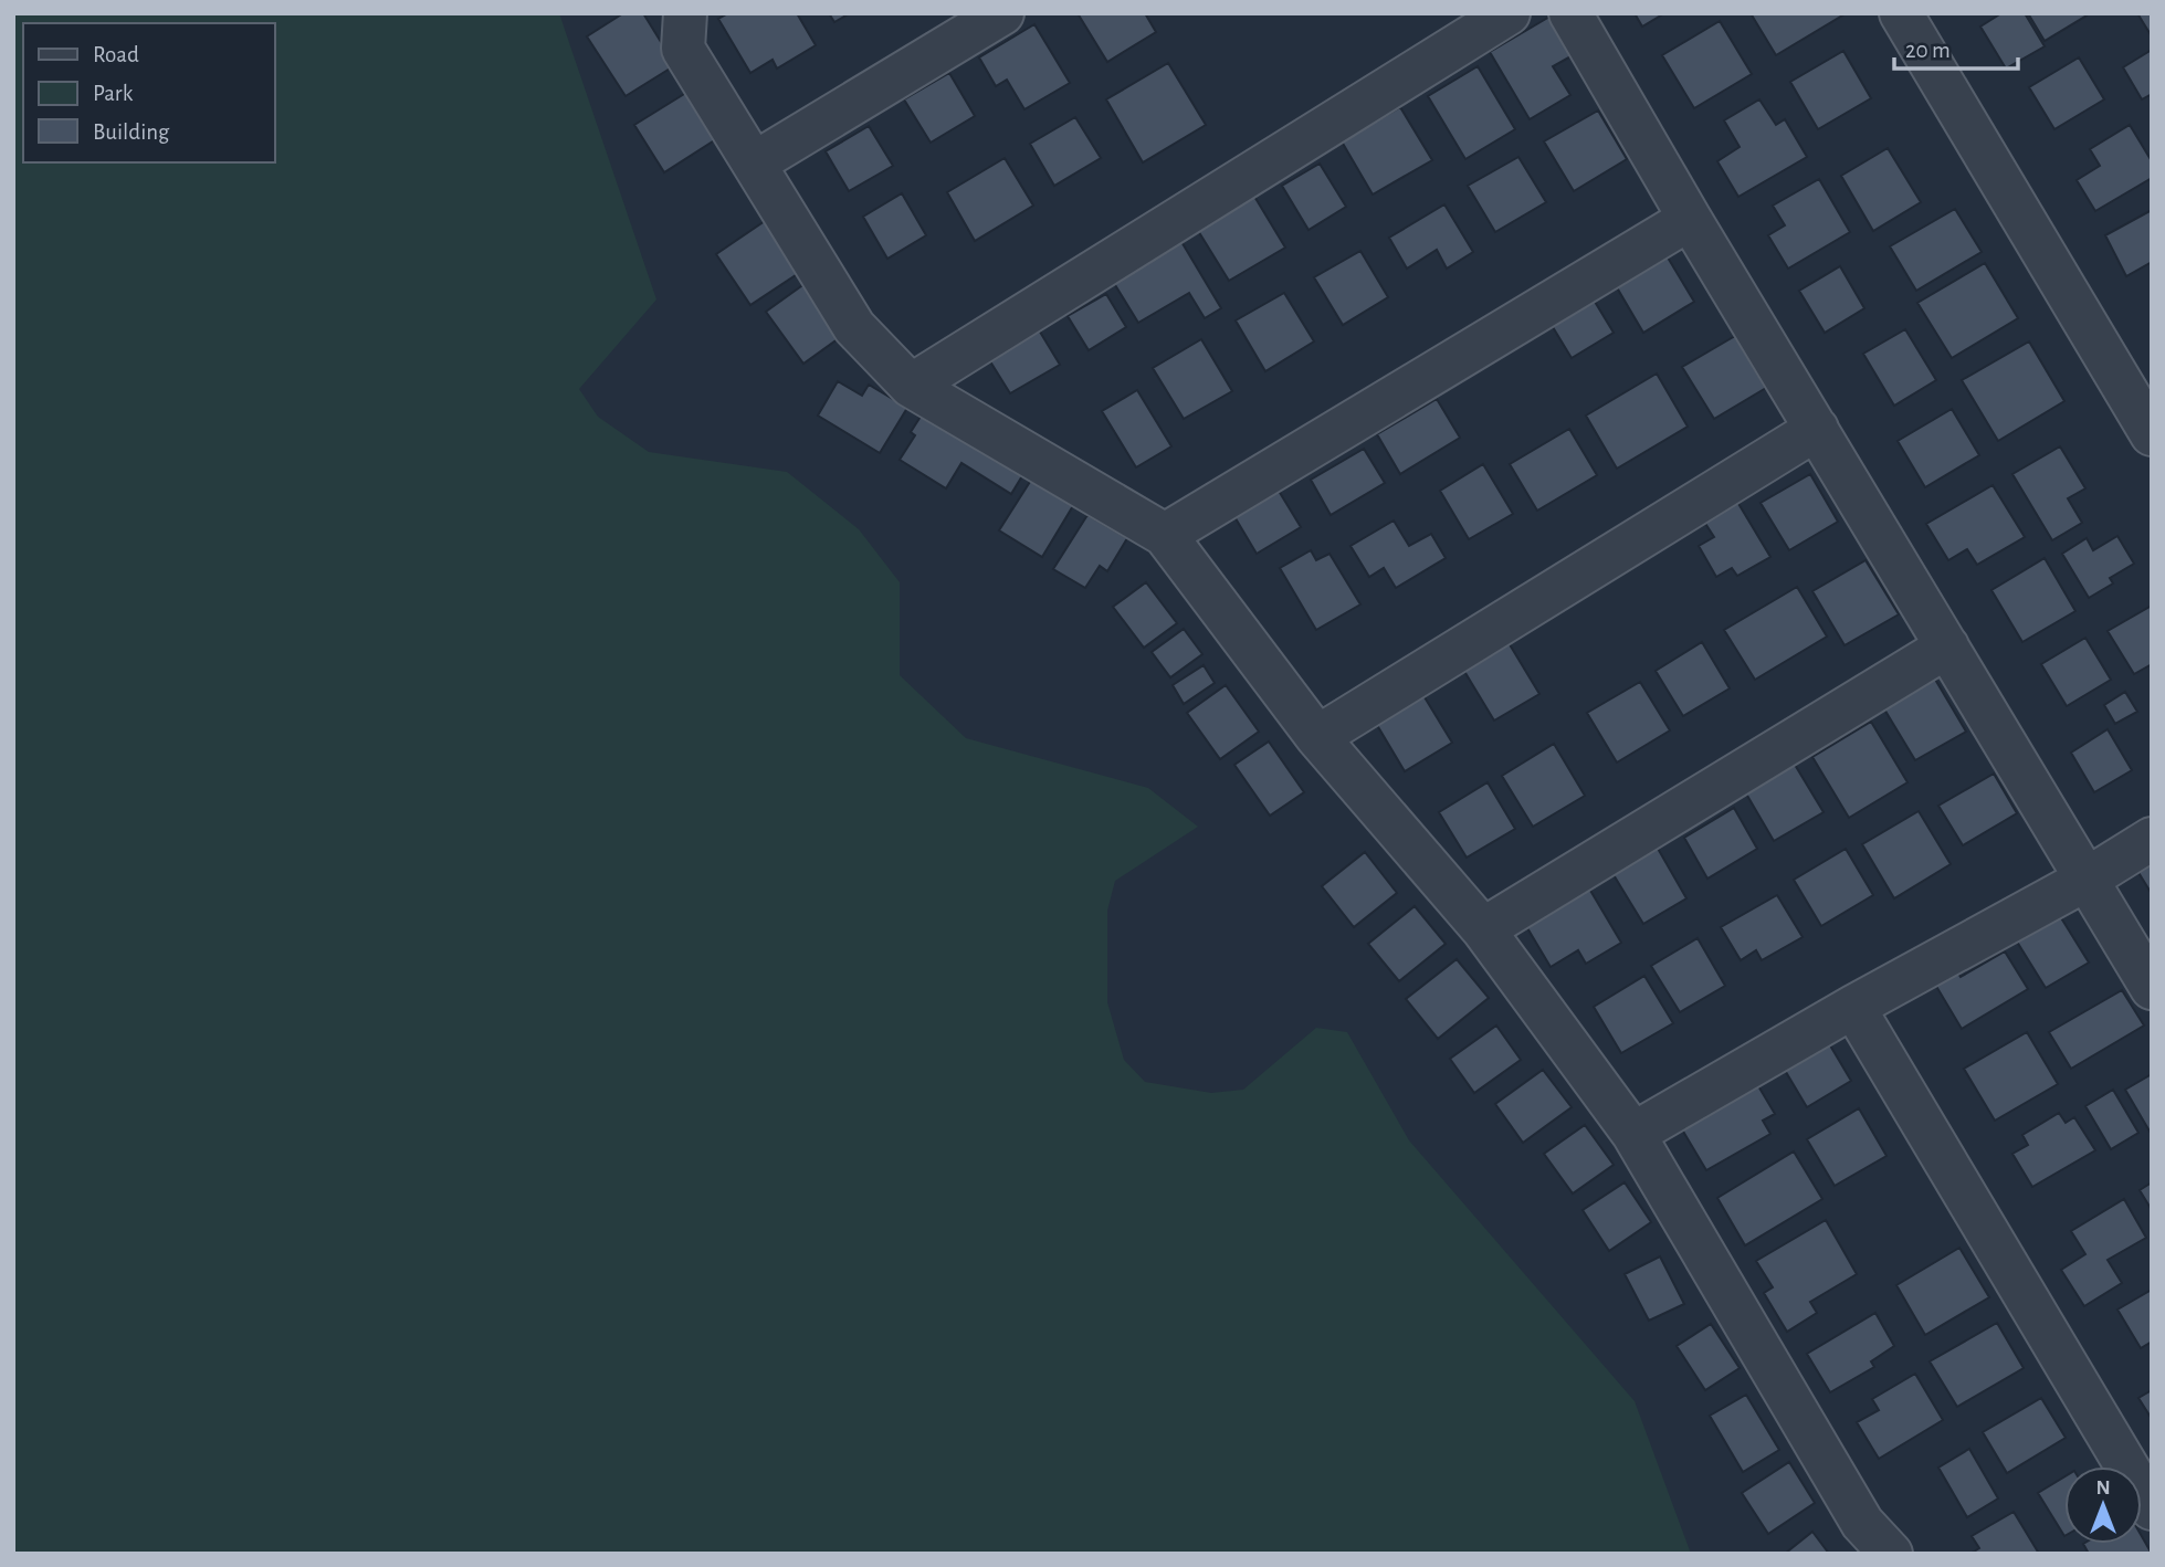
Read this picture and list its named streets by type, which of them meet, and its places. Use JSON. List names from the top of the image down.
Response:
{
  "legend": ["Road", "Park", "Building"],
  "scale_bar": "20 m",
  "north": "top"
}
